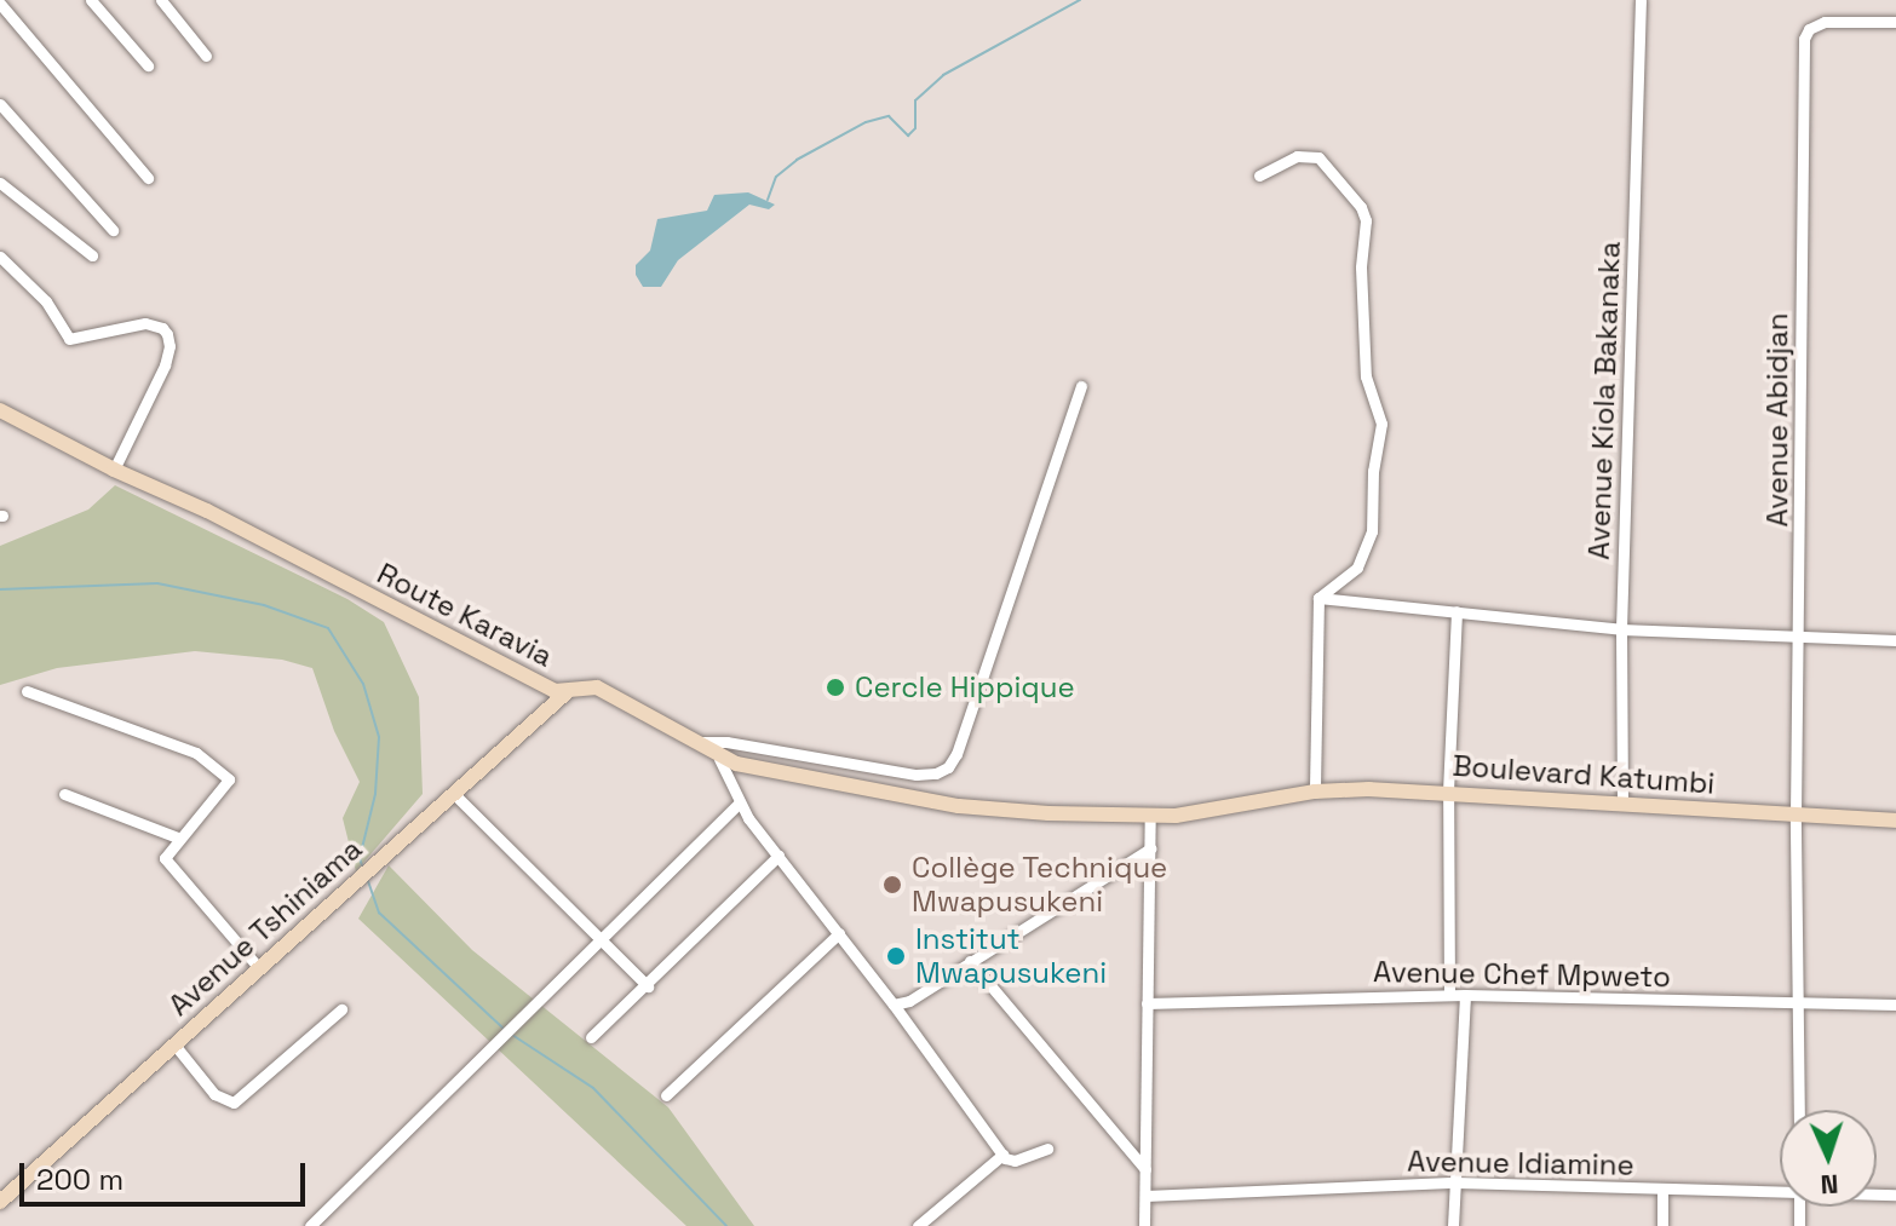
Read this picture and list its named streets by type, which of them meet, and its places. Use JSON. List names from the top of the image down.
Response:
{
  "streets": {
    "street": [
      "Avenue Kiola Bakanaka",
      "Avenue Abidjan",
      "Route Karavia",
      "Boulevard Katumbi",
      "Avenue Tshiniama",
      "Avenue Chef Mpweto",
      "Avenue Idiamine"
    ]
  },
  "crossings": [
    ["Avenue Kiola Bakanaka", "Boulevard Katumbi"],
    ["Avenue Abidjan", "Boulevard Katumbi"],
    ["Avenue Abidjan", "Avenue Chef Mpweto"],
    ["Route Karavia", "Boulevard Katumbi"],
    ["Route Karavia", "Avenue Tshiniama"]
  ],
  "places": ["Cercle Hippique", "Collège Technique Mwapusukeni", "Institut Mwapusukeni"],
  "scale_bar": "200 m",
  "north": "bottom"
}
